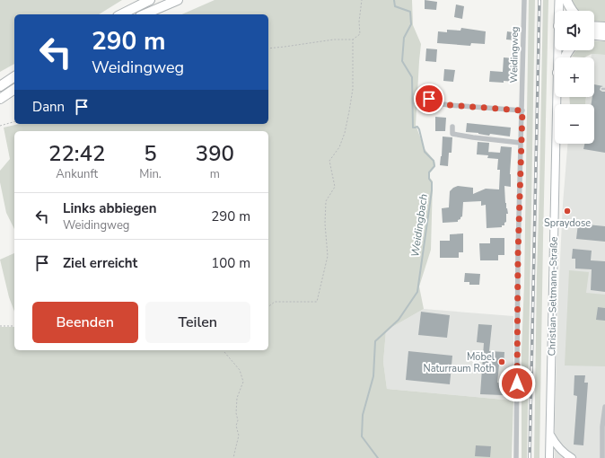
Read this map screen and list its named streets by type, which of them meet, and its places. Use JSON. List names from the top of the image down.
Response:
{
  "streets": {
    "main road": ["Christian-Seltmann-Straße"],
    "street": ["Weidingweg"]
  },
  "water": ["Weidingbach"],
  "places": ["Spraydose", "Möbel Naturraum Roth"],
  "page": {
    "map_buttons": ["+", "−"],
    "turn": ["290 m", "Weidingweg"],
    "then": "Dann",
    "eta": [
      "22:42",
      "Ankunft",
      "5",
      "Min.",
      "390",
      "m"
    ],
    "list": [
      {
        "name": "Links abbiegen",
        "note": "Weidingweg",
        "value": "290 m"
      },
      {
        "name": "Ziel erreicht",
        "value": "100 m"
      }
    ],
    "buttons": ["Beenden", "Teilen"]
  }
}
